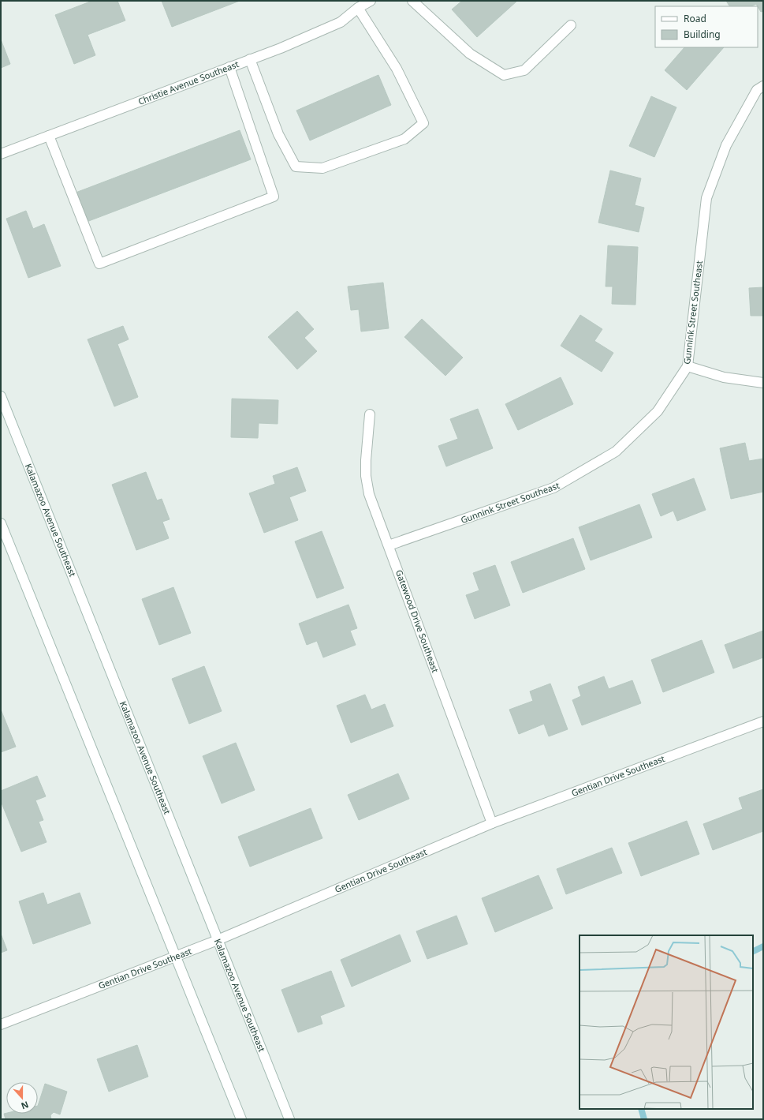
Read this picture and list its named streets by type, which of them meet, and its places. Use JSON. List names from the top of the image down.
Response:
{
  "streets": {
    "street": [
      "Christie Avenue Southeast",
      "Gunnink Street Southeast",
      "Kalamazoo Avenue Southeast",
      "Gatewood Drive Southeast",
      "Gentian Drive Southeast"
    ]
  },
  "crossings": [
    ["Gunnink Street Southeast", "Gatewood Drive Southeast"],
    ["Kalamazoo Avenue Southeast", "Gentian Drive Southeast"],
    ["Gatewood Drive Southeast", "Gentian Drive Southeast"]
  ],
  "legend": ["Road", "Building"],
  "north": "bottom"
}
